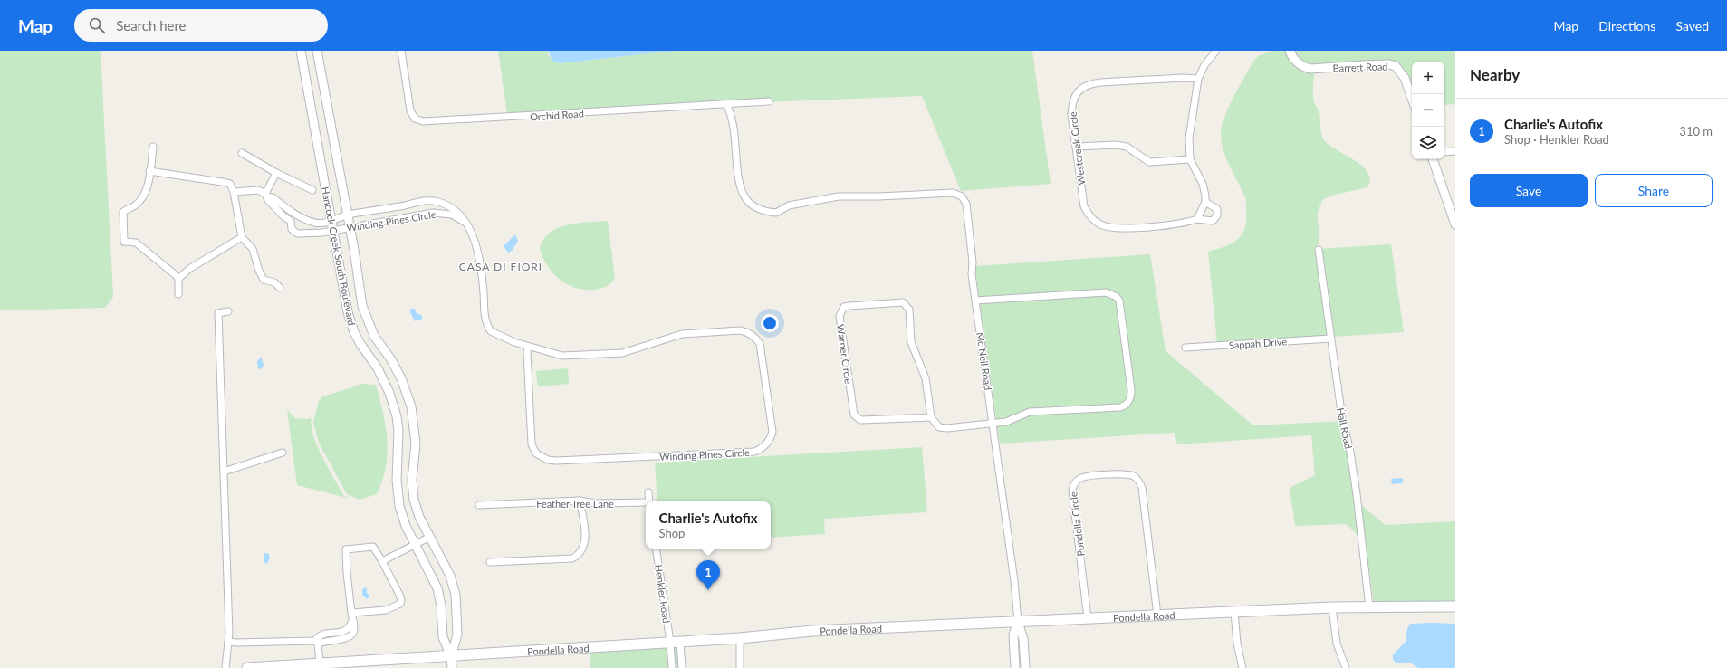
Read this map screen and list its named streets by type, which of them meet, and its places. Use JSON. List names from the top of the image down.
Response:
{
  "streets": {
    "main road": ["Pondella Road"],
    "street": [
      "Barrett Road",
      "Orchid Road",
      "Westcreek Circle",
      "Winding Pines Circle",
      "Hancock Creek South Boulevard",
      "Sappah Drive",
      "Warner Circle",
      "Mc Neil Road",
      "Hall Road",
      "Feather Tree Lane",
      "Pondella Circle",
      "Henkler Road"
    ]
  },
  "crossings": [
    ["Orchid Road", "Mc Neil Road"],
    ["Winding Pines Circle", "Hancock Creek South Boulevard"],
    ["Hancock Creek South Boulevard", "Pondella Road"],
    ["Sappah Drive", "Hall Road"],
    ["Mc Neil Road", "Pondella Road"],
    ["Hall Road", "Pondella Road"],
    ["Pondella Circle", "Pondella Road"],
    ["Henkler Road", "Pondella Road"]
  ],
  "districts": ["CASA DI FIORI"],
  "page": {
    "header": "Map",
    "search": "Search here",
    "nav": ["Map", "Directions", "Saved"],
    "heading": "Nearby",
    "map_buttons": ["+", "−"],
    "list": [
      {
        "mark": "1",
        "name": "Charlie's Autofix",
        "note": "Shop · Henkler Road",
        "value": "310 m"
      }
    ],
    "buttons": ["Save", "Share"],
    "popup": ["Charlie's Autofix", "Shop"],
    "pins": "1"
  }
}
